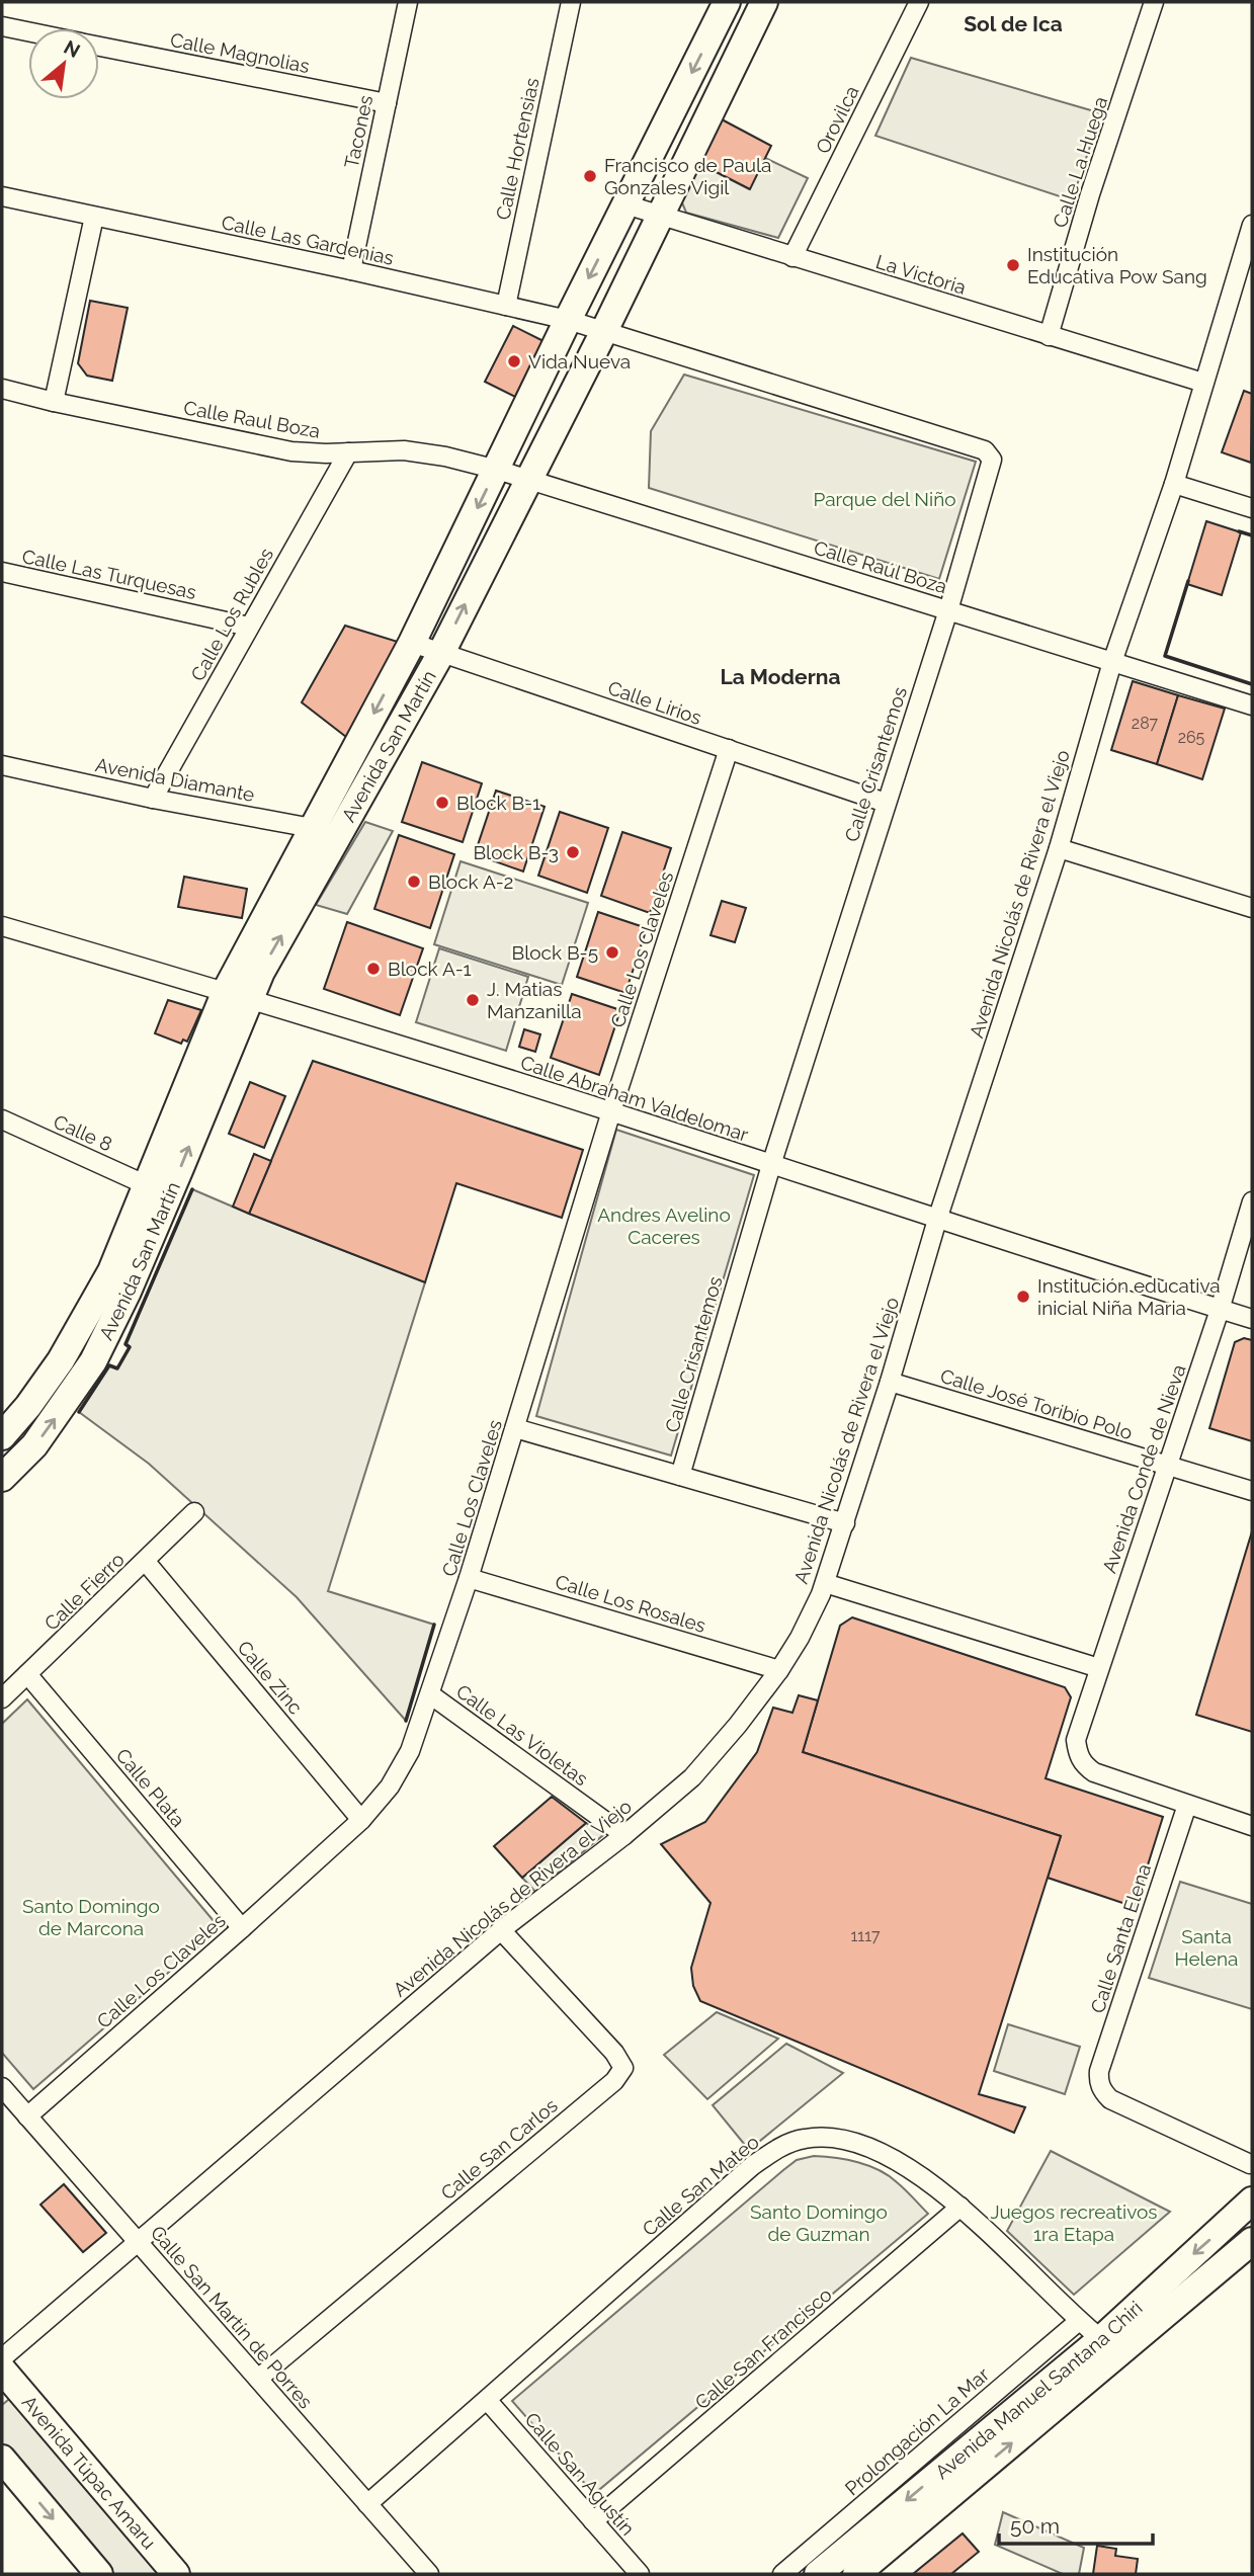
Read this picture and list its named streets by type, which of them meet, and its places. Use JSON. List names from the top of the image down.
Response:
{
  "streets": {
    "main road": ["Avenida San Martín", "Avenida Manuel Santana Chiri", "Avenida Túpac Amaru"],
    "street": [
      "Calle Magnolias",
      "Orovilca",
      "Tacones",
      "Calle Hortensias",
      "Calle La Huega",
      "Calle Las Gardenias",
      "La Victoria",
      "Calle Raul Boza",
      "Calle Raúl Boza",
      "Calle Las Turquesas",
      "Calle Los Rubles",
      "Calle Lirios",
      "Calle Crisantemos",
      "Avenida Diamante",
      "Avenida Nicolás de Rivera el Viejo",
      "Calle Los Claveles",
      "Calle Abraham Valdelomar",
      "Calle 8",
      "Calle José Toribio Polo",
      "Avenida Conde de Nieva",
      "Calle Fierro",
      "Calle Los Rosales",
      "Calle Zinc",
      "Calle Las Violetas",
      "Calle Plata",
      "Calle Santa Elena",
      "Calle San Carlos",
      "Calle San Mateo",
      "Calle San Martín de Porres",
      "Calle San Francisco",
      "Prolongación La Mar",
      "Calle San Agustín"
    ]
  },
  "crossings": [
    ["Calle Magnolias", "Tacones"],
    ["Orovilca", "La Victoria"],
    ["Tacones", "Calle Las Gardenias"],
    ["Calle Hortensias", "Calle Las Gardenias"],
    ["Calle La Huega", "La Victoria"],
    ["Calle Las Gardenias", "Avenida San Martín"],
    ["Calle Las Gardenias", "Calle Crisantemos"],
    ["La Victoria", "Avenida San Martín"],
    ["La Victoria", "Avenida Nicolás de Rivera el Viejo"],
    ["Calle Raul Boza", "Calle Raúl Boza"],
    ["Calle Raul Boza", "Calle Los Rubles"],
    ["Calle Raul Boza", "Avenida San Martín"],
    ["Calle Raúl Boza", "Avenida San Martín"],
    ["Calle Raúl Boza", "Calle Crisantemos"],
    ["Calle Raúl Boza", "Avenida Nicolás de Rivera el Viejo"],
    ["Calle Las Turquesas", "Calle Los Rubles"],
    ["Calle Los Rubles", "Avenida Diamante"],
    ["Calle Lirios", "Avenida San Martín"],
    ["Calle Lirios", "Calle Crisantemos"],
    ["Calle Lirios", "Calle Los Claveles"],
    ["Avenida San Martín", "Calle Crisantemos"],
    ["Avenida San Martín", "Avenida Diamante"],
    ["Avenida San Martín", "Calle Abraham Valdelomar"],
    ["Avenida San Martín", "Calle 8"],
    ["Calle Crisantemos", "Calle Abraham Valdelomar"],
    ["Avenida Nicolás de Rivera el Viejo", "Calle Abraham Valdelomar"],
    ["Avenida Nicolás de Rivera el Viejo", "Calle José Toribio Polo"],
    ["Avenida Nicolás de Rivera el Viejo", "Calle Los Rosales"],
    ["Avenida Nicolás de Rivera el Viejo", "Calle Las Violetas"],
    ["Avenida Nicolás de Rivera el Viejo", "Calle San Carlos"],
    ["Avenida Nicolás de Rivera el Viejo", "Calle San Martín de Porres"],
    ["Calle Los Claveles", "Calle Abraham Valdelomar"],
    ["Calle Los Claveles", "Calle Los Rosales"],
    ["Calle Los Claveles", "Calle Zinc"],
    ["Calle Los Claveles", "Calle Las Violetas"],
    ["Calle Los Claveles", "Calle Plata"],
    ["Calle Los Claveles", "Calle San Martín de Porres"],
    ["Calle Abraham Valdelomar", "Avenida Conde de Nieva"],
    ["Calle José Toribio Polo", "Avenida Conde de Nieva"],
    ["Avenida Conde de Nieva", "Calle Santa Elena"],
    ["Calle Fierro", "Calle Zinc"],
    ["Calle Fierro", "Calle Plata"],
    ["Calle San Carlos", "Calle San Martín de Porres"],
    ["Calle San Mateo", "Calle San Martín de Porres"],
    ["Calle San Mateo", "Calle San Francisco"],
    ["Calle San Mateo", "Avenida Manuel Santana Chiri"],
    ["Calle San Mateo", "Prolongación La Mar"],
    ["Calle San Mateo", "Calle San Agustín"],
    ["Calle San Francisco", "Calle San Agustín"]
  ],
  "districts": ["Sol de Ica", "La Moderna"],
  "parks": [
    "Parque del Niño",
    "Andres Avelino Caceres",
    "Santo Domingo de Marcona",
    "Santa Helena",
    "Santo Domingo de Guzman",
    "Juegos recreativos 1ra Etapa"
  ],
  "places": [
    "Francisco de Paula Gonzales Vigil",
    "Institución Educativa Pow Sang",
    "Vida Nueva",
    "Block B-1",
    "Block B-3",
    "Block A-2",
    "Block B-5",
    "Block A-1",
    "J. Matias Manzanilla",
    "Institución educativa inicial Niña Maria"
  ],
  "house_numbers": ["287", "265", "1117"],
  "scale_bar": "50 m",
  "north": "top right"
}
